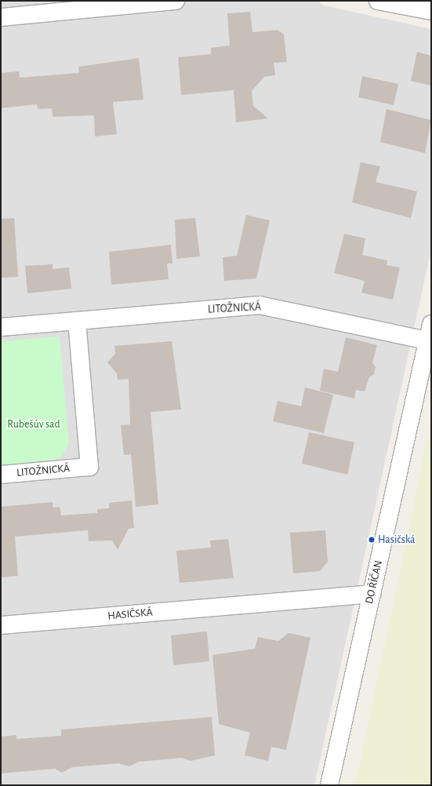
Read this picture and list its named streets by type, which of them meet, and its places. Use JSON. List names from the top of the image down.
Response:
{
  "streets": {
    "street": ["LITOŽNICKÁ", "DO ŘÍČAN", "HASIČSKÁ"]
  },
  "crossings": [
    ["LITOŽNICKÁ", "DO ŘÍČAN"],
    ["DO ŘÍČAN", "HASIČSKÁ"]
  ],
  "parks": ["Rubešův sad"],
  "places": ["Hasičská"]
}
